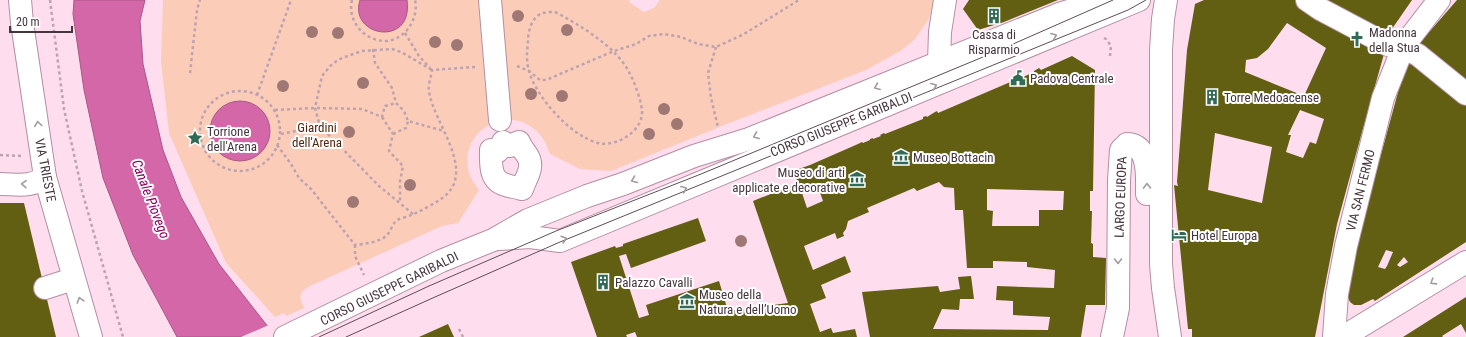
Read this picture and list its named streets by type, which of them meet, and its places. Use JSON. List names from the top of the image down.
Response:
{
  "streets": {
    "street": [
      "CORSO GIUSEPPE GARIBALDI",
      "VIA TRIESTE",
      "VIA SAN FERMO",
      "LARGO EUROPA"
    ]
  },
  "one_way": ["VIA TRIESTE"],
  "water": ["Canale Piovego"],
  "parks": ["Giardini dell'Arena"],
  "places": {
    "building": ["Cassa di Risparmio", "Torre Medoacense", "Palazzo Cavalli"],
    "church": ["Madonna della Stua"],
    "public building": ["Padova Centrale"],
    "place": ["Torrione dell'Arena"],
    "museum": ["Museo Bottacin", "Museo di arti applicate e decorative", "Museo della Natura e dell’Uomo"],
    "hotel": ["Hotel Europa"]
  },
  "scale_bar": "20 m"
}
